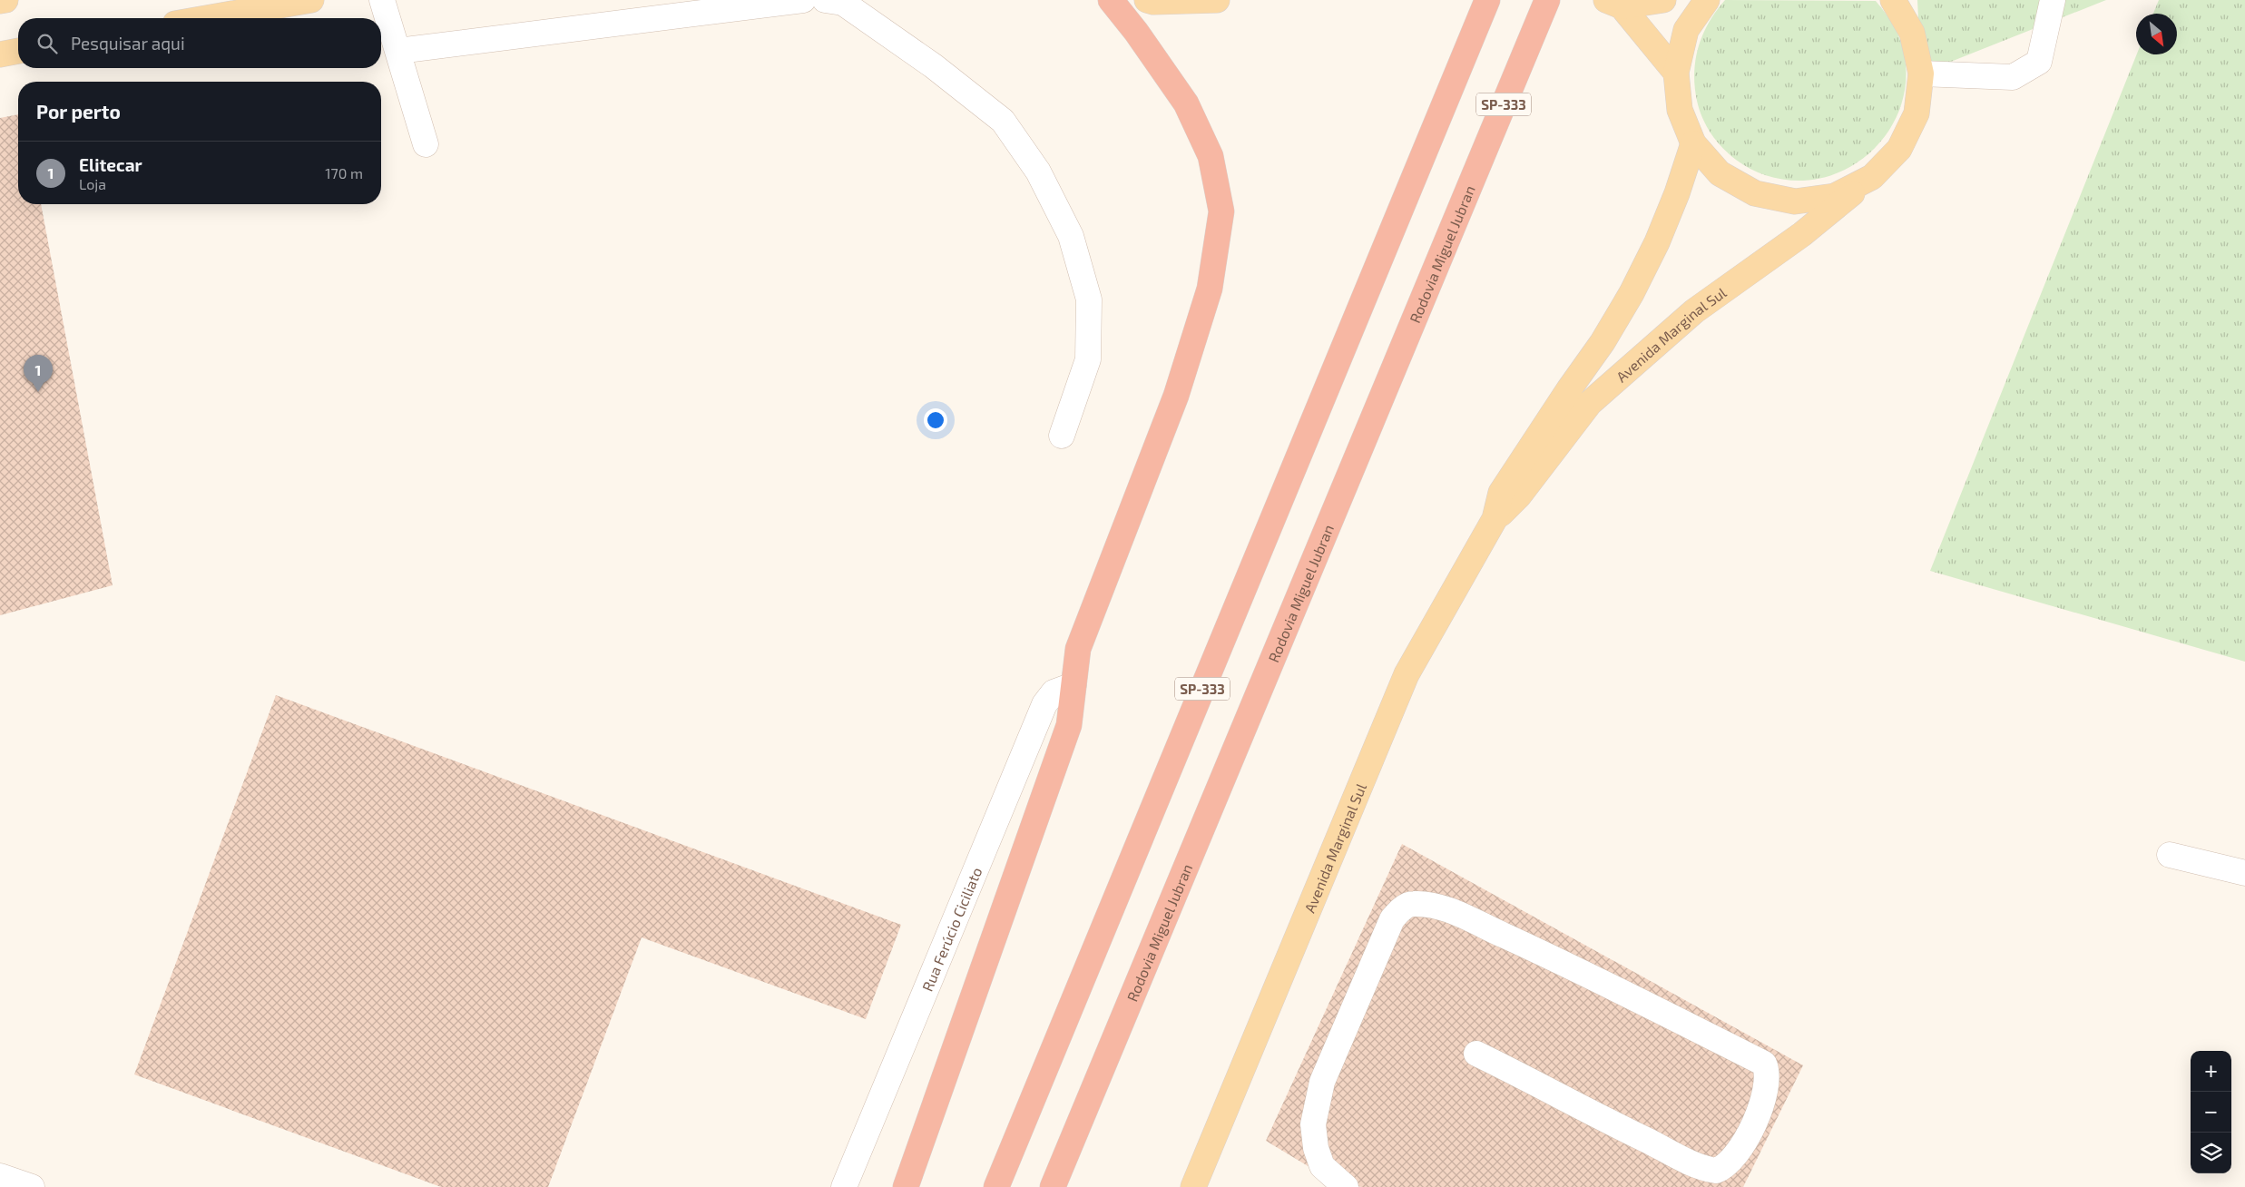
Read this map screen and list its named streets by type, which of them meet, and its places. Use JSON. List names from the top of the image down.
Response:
{
  "streets": {
    "highway": ["SP-333", "Rodovia Miguel Jubran"],
    "main road": ["Avenida Marginal Sul"],
    "street": ["Rua Ferúcio Ciciliato"]
  },
  "north": "bottom right",
  "page": {
    "search": "Pesquisar aqui",
    "heading": "Por perto",
    "list": [
      {
        "mark": "1",
        "name": "Elitecar",
        "note": "Loja",
        "value": "170 m"
      }
    ],
    "pins": "1",
    "map_buttons": ["+", "−"]
  }
}
